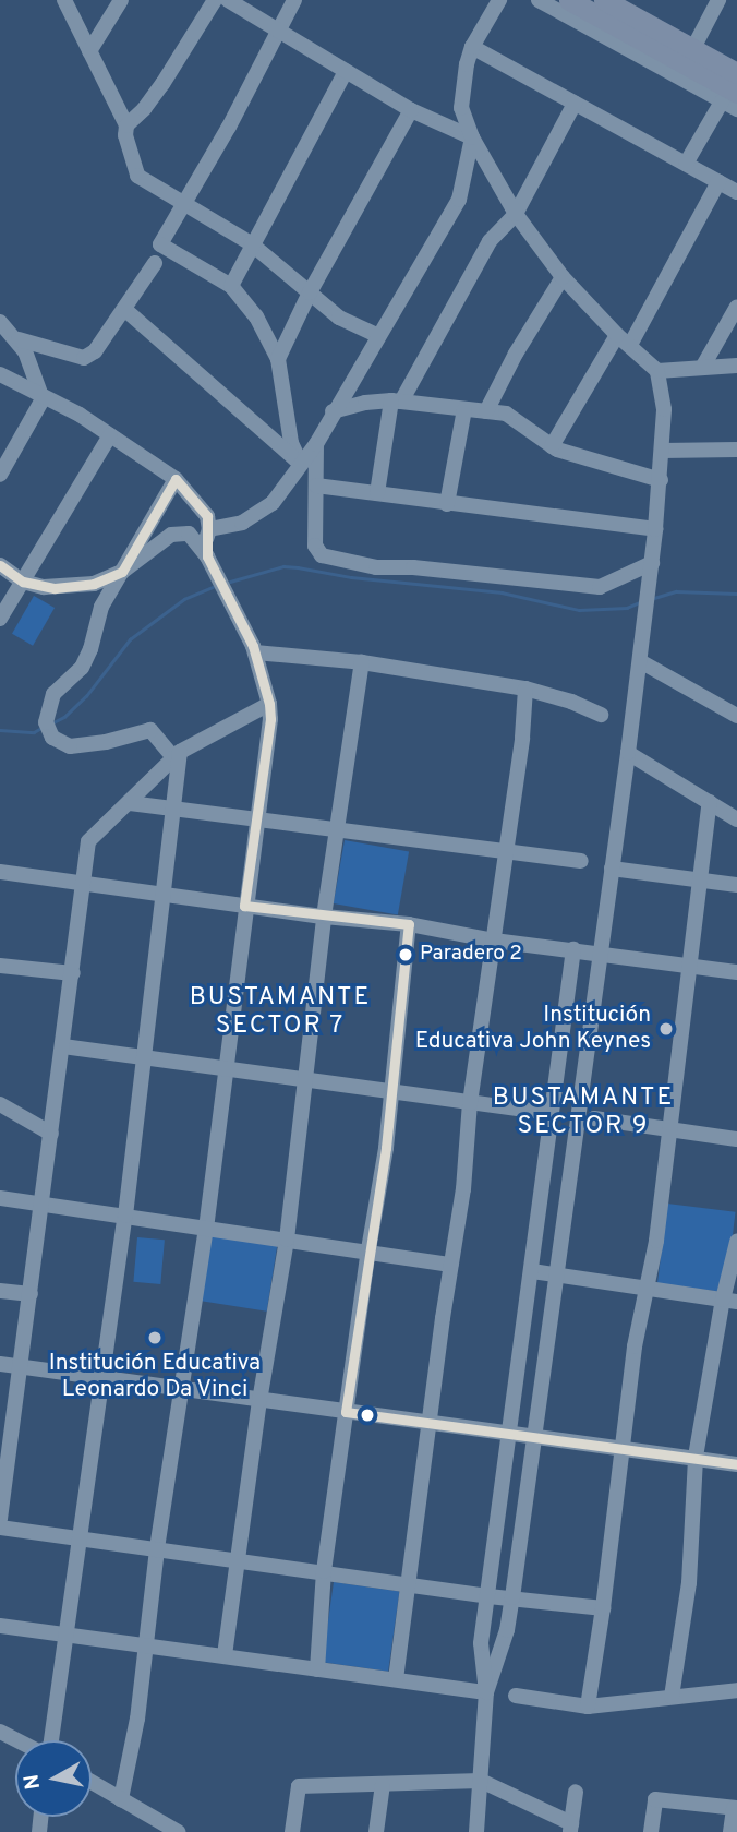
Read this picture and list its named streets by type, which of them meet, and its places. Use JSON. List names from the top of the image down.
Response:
{
  "districts": ["BUSTAMANTE SECTOR 7", "BUSTAMANTE SECTOR 9"],
  "places": ["Paradero 2", "Institución Educativa John Keynes", "Institución Educativa Leonardo Da Vinci"],
  "north": "left"
}
